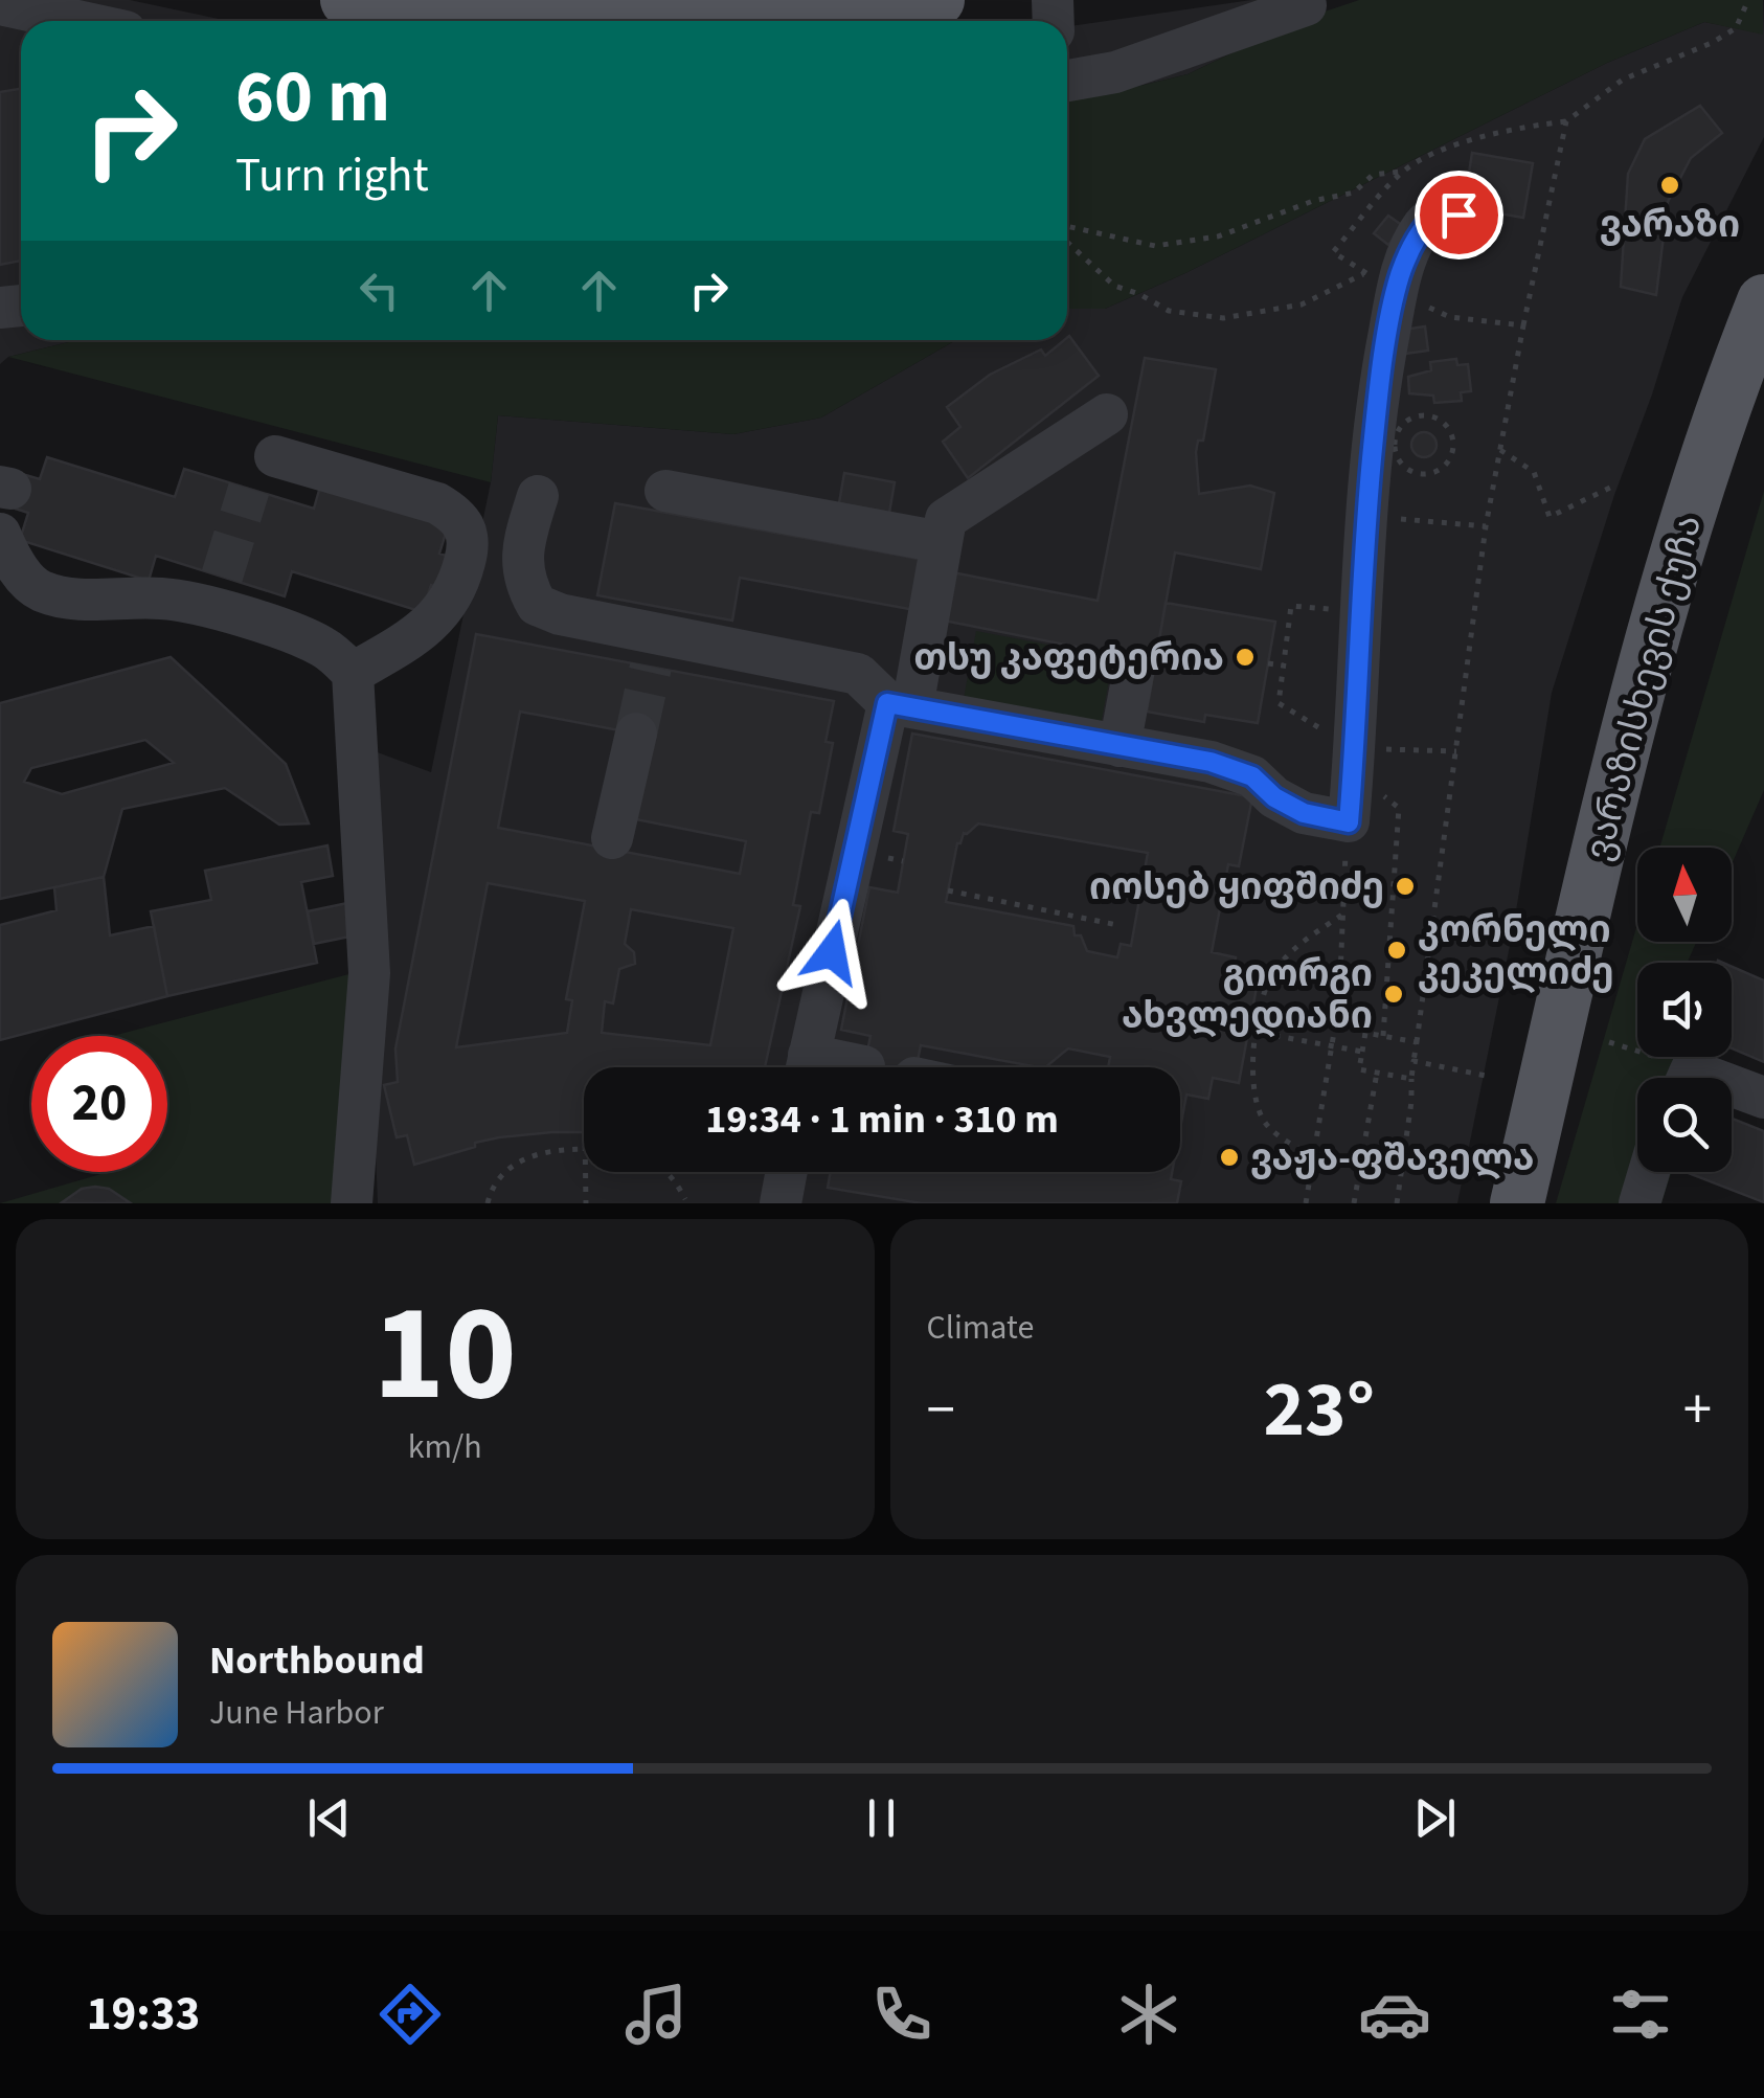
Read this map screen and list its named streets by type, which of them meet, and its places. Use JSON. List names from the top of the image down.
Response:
{
  "streets": {
    "main road": ["ვარაზისხევის ქუჩა"]
  },
  "places": [
    "ვარაზი",
    "თსუ კაფეტერია",
    "იოსებ ყიფშიძე",
    "კორნელი კეკელიძე",
    "გიორგი ახვლედიანი",
    "ვაჟა-ფშაველა"
  ],
  "north": "top",
  "page": {
    "turn": ["60 m", "Turn right"],
    "limit": "20",
    "trip": "19:34 · 1 min · 310 m",
    "tile": [
      ["10", "km/h"],
      "Climate"
    ],
    "heat": ["−", "23°", "+"],
    "song": ["Northbound", "June Harbor"],
    "tabs": "19:33"
  }
}
